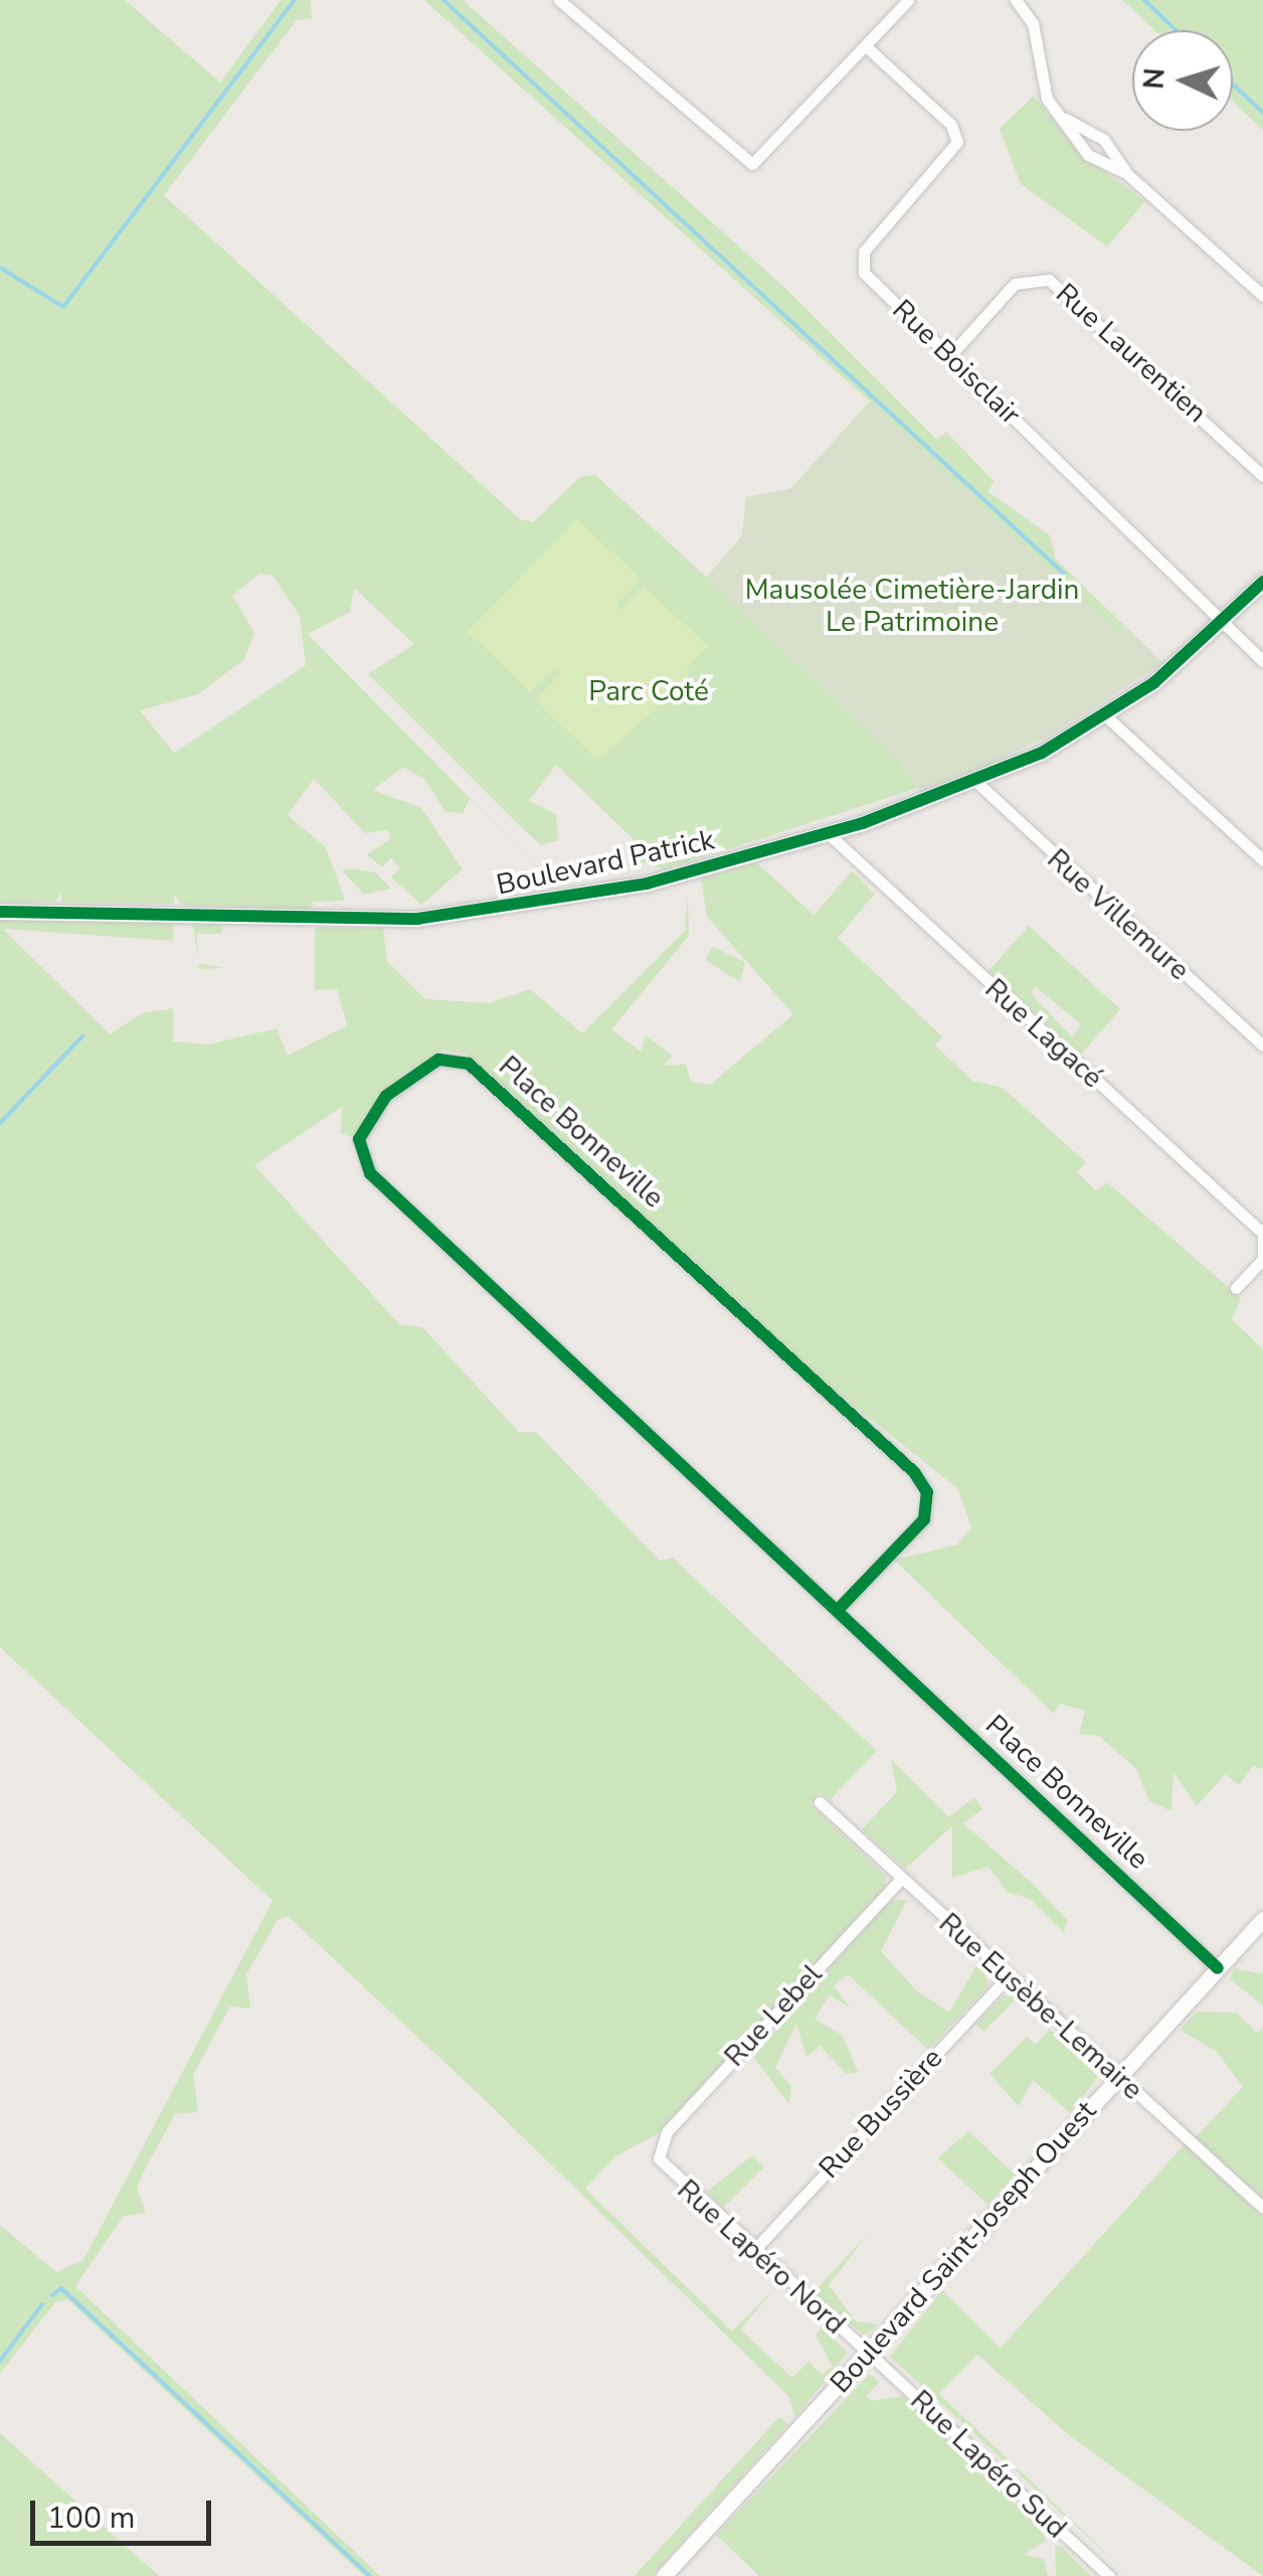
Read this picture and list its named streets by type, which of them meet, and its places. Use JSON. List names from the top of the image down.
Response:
{
  "streets": {
    "street": [
      "Rue Laurentien",
      "Rue Boisclair",
      "Boulevard Patrick",
      "Rue Villemure",
      "Rue Lagacé",
      "Place Bonneville",
      "Rue Eusèbe-Lemaire",
      "Rue Lebel",
      "Rue Bussière",
      "Boulevard Saint-Joseph Ouest",
      "Rue Lapéro Nord",
      "Rue Lapéro Sud"
    ]
  },
  "crossings": [
    ["Rue Laurentien", "Rue Boisclair"],
    ["Rue Boisclair", "Boulevard Patrick"],
    ["Boulevard Patrick", "Rue Villemure"],
    ["Boulevard Patrick", "Rue Lagacé"],
    ["Place Bonneville", "Boulevard Saint-Joseph Ouest"],
    ["Rue Eusèbe-Lemaire", "Rue Lebel"],
    ["Rue Eusèbe-Lemaire", "Rue Bussière"],
    ["Rue Eusèbe-Lemaire", "Boulevard Saint-Joseph Ouest"],
    ["Rue Lebel", "Rue Lapéro Nord"],
    ["Rue Bussière", "Rue Lapéro Nord"],
    ["Boulevard Saint-Joseph Ouest", "Rue Lapéro Nord"],
    ["Boulevard Saint-Joseph Ouest", "Rue Lapéro Sud"],
    ["Rue Lapéro Nord", "Rue Lapéro Sud"]
  ],
  "parks": ["Mausolée Cimetière-Jardin Le Patrimoine", "Parc Coté"],
  "scale_bar": "100 m",
  "north": "left"
}
